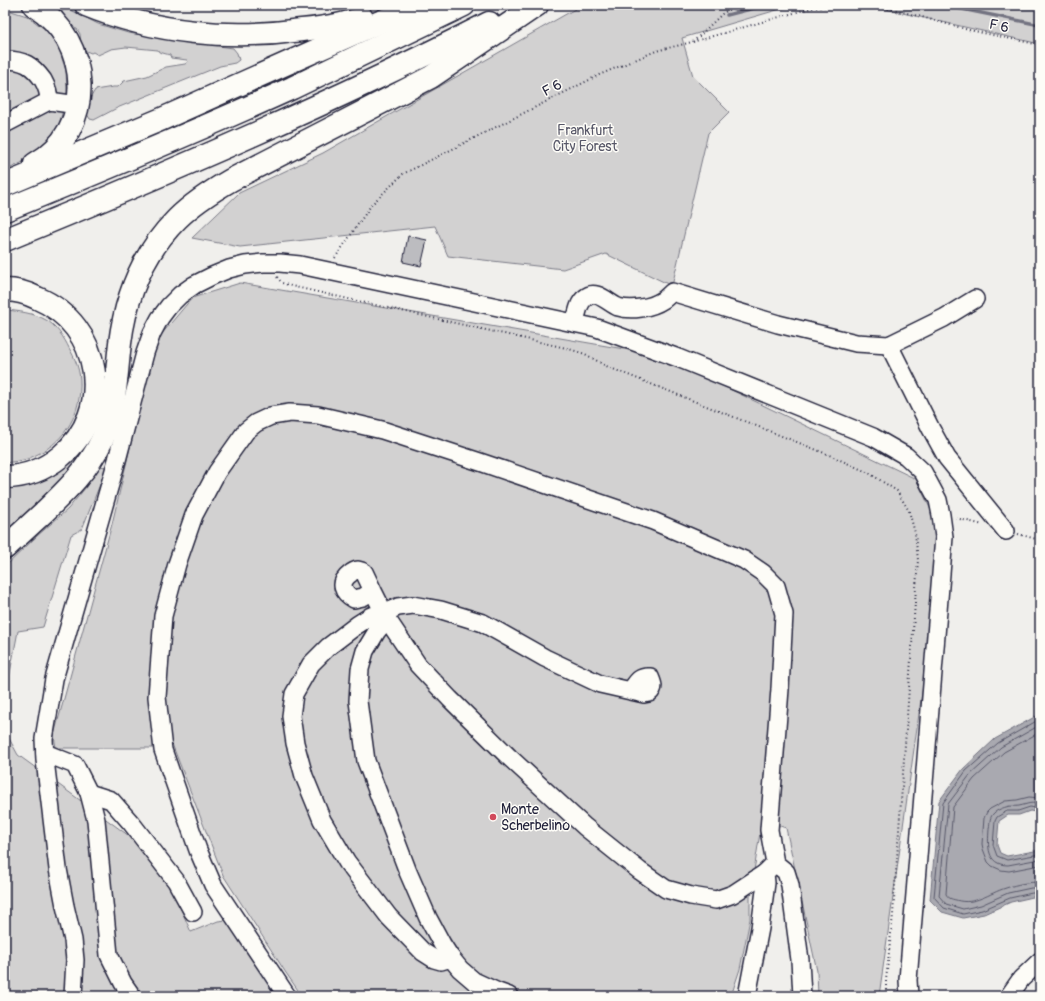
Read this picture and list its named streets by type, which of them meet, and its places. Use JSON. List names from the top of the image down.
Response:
{
  "streets": {
    "path": ["F 6"]
  },
  "parks": ["Frankfurt City Forest"],
  "places": ["Monte Scherbelino"]
}
